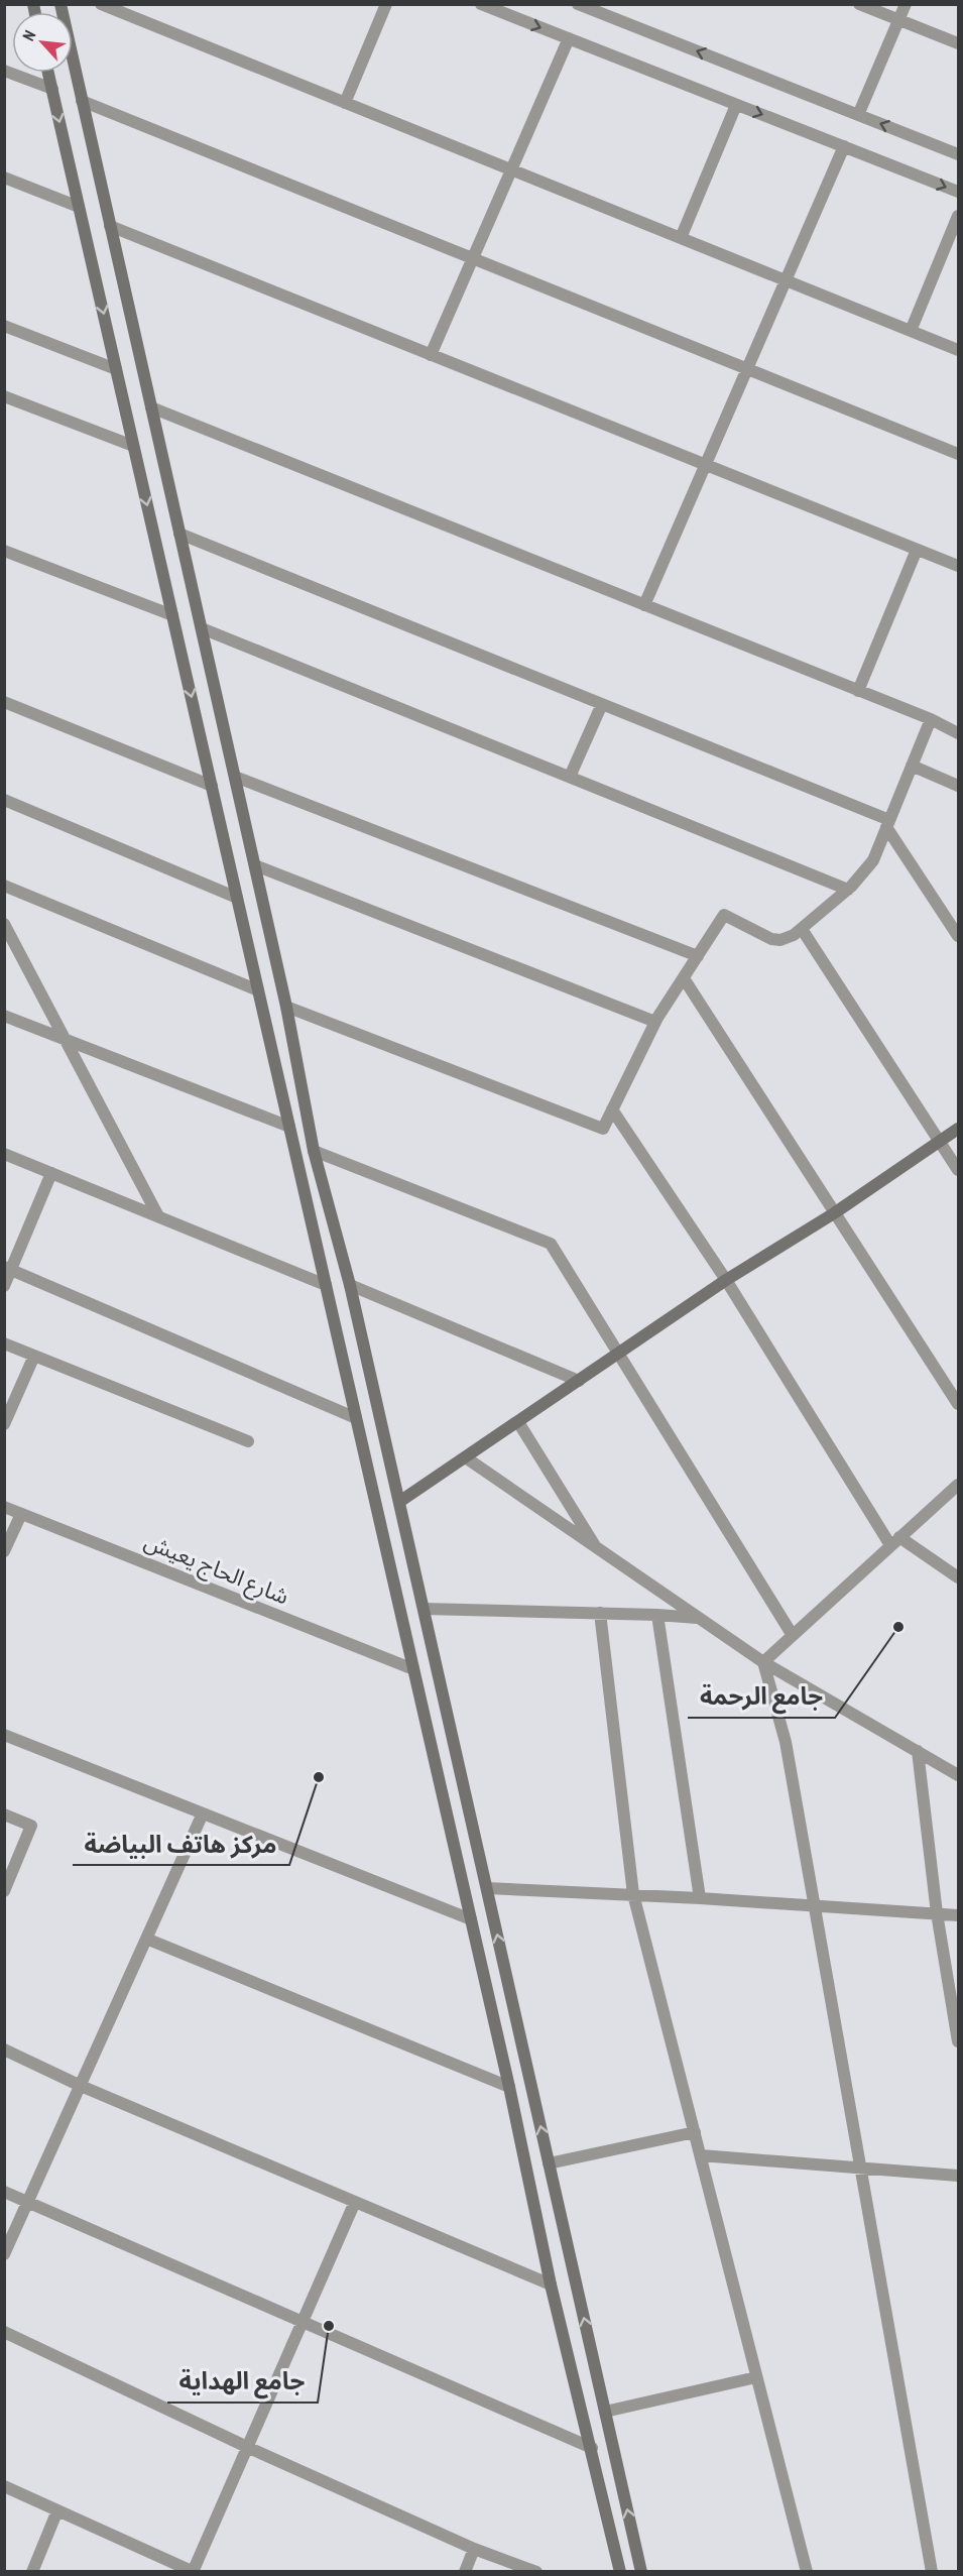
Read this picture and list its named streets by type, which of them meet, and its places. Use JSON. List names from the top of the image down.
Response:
{
  "streets": {
    "street": ["شارع الحاج يعيش"]
  },
  "places": ["جامع الرحمة", "مركز هاتف البياضة", "جامع الهداية"],
  "north": "top left"
}
